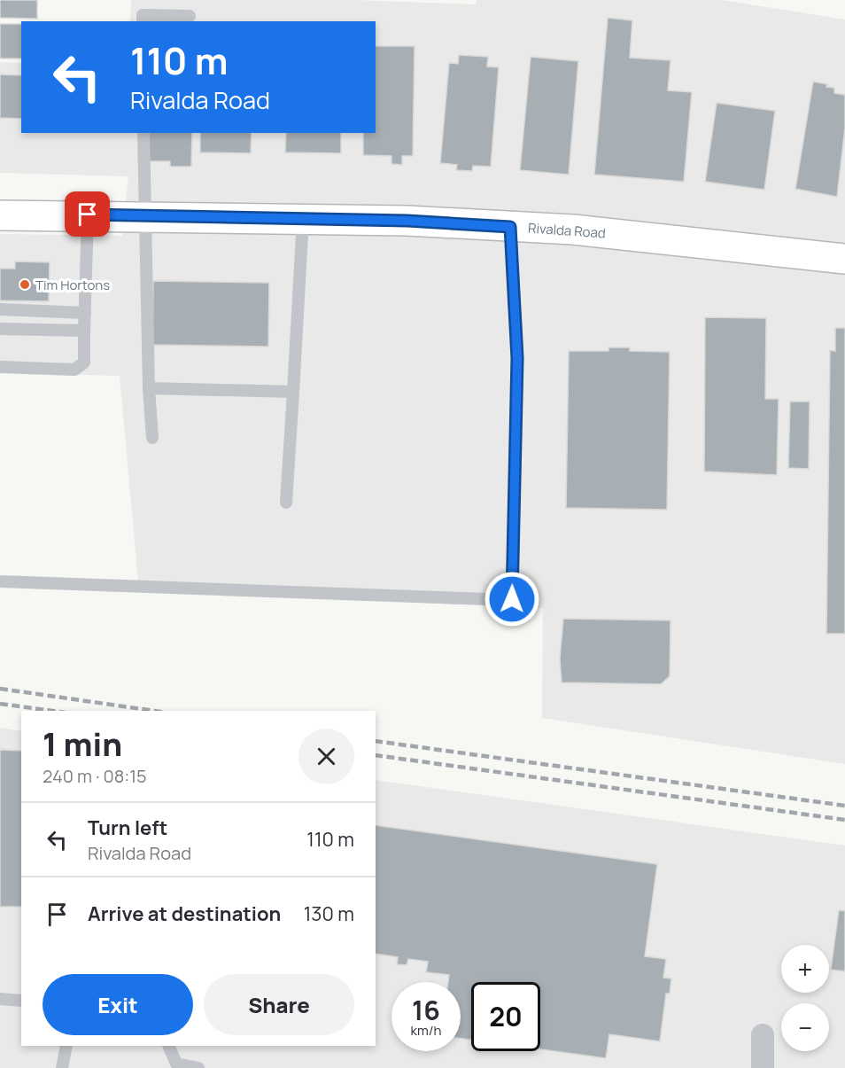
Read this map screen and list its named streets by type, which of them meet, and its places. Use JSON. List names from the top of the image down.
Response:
{
  "streets": {
    "street": ["Rivalda Road"]
  },
  "places": ["Tim Hortons"],
  "page": {
    "turn": ["110 m", "Rivalda Road"],
    "heading": ["1 min", "240 m · 08:15"],
    "list": [
      {
        "name": "Turn left",
        "note": "Rivalda Road",
        "value": "110 m"
      },
      {
        "name": "Arrive at destination",
        "value": "130 m"
      }
    ],
    "map_buttons": ["+", "−"],
    "buttons": ["Exit", "Share"],
    "speed": "16 km/h",
    "limit": "20"
  }
}
